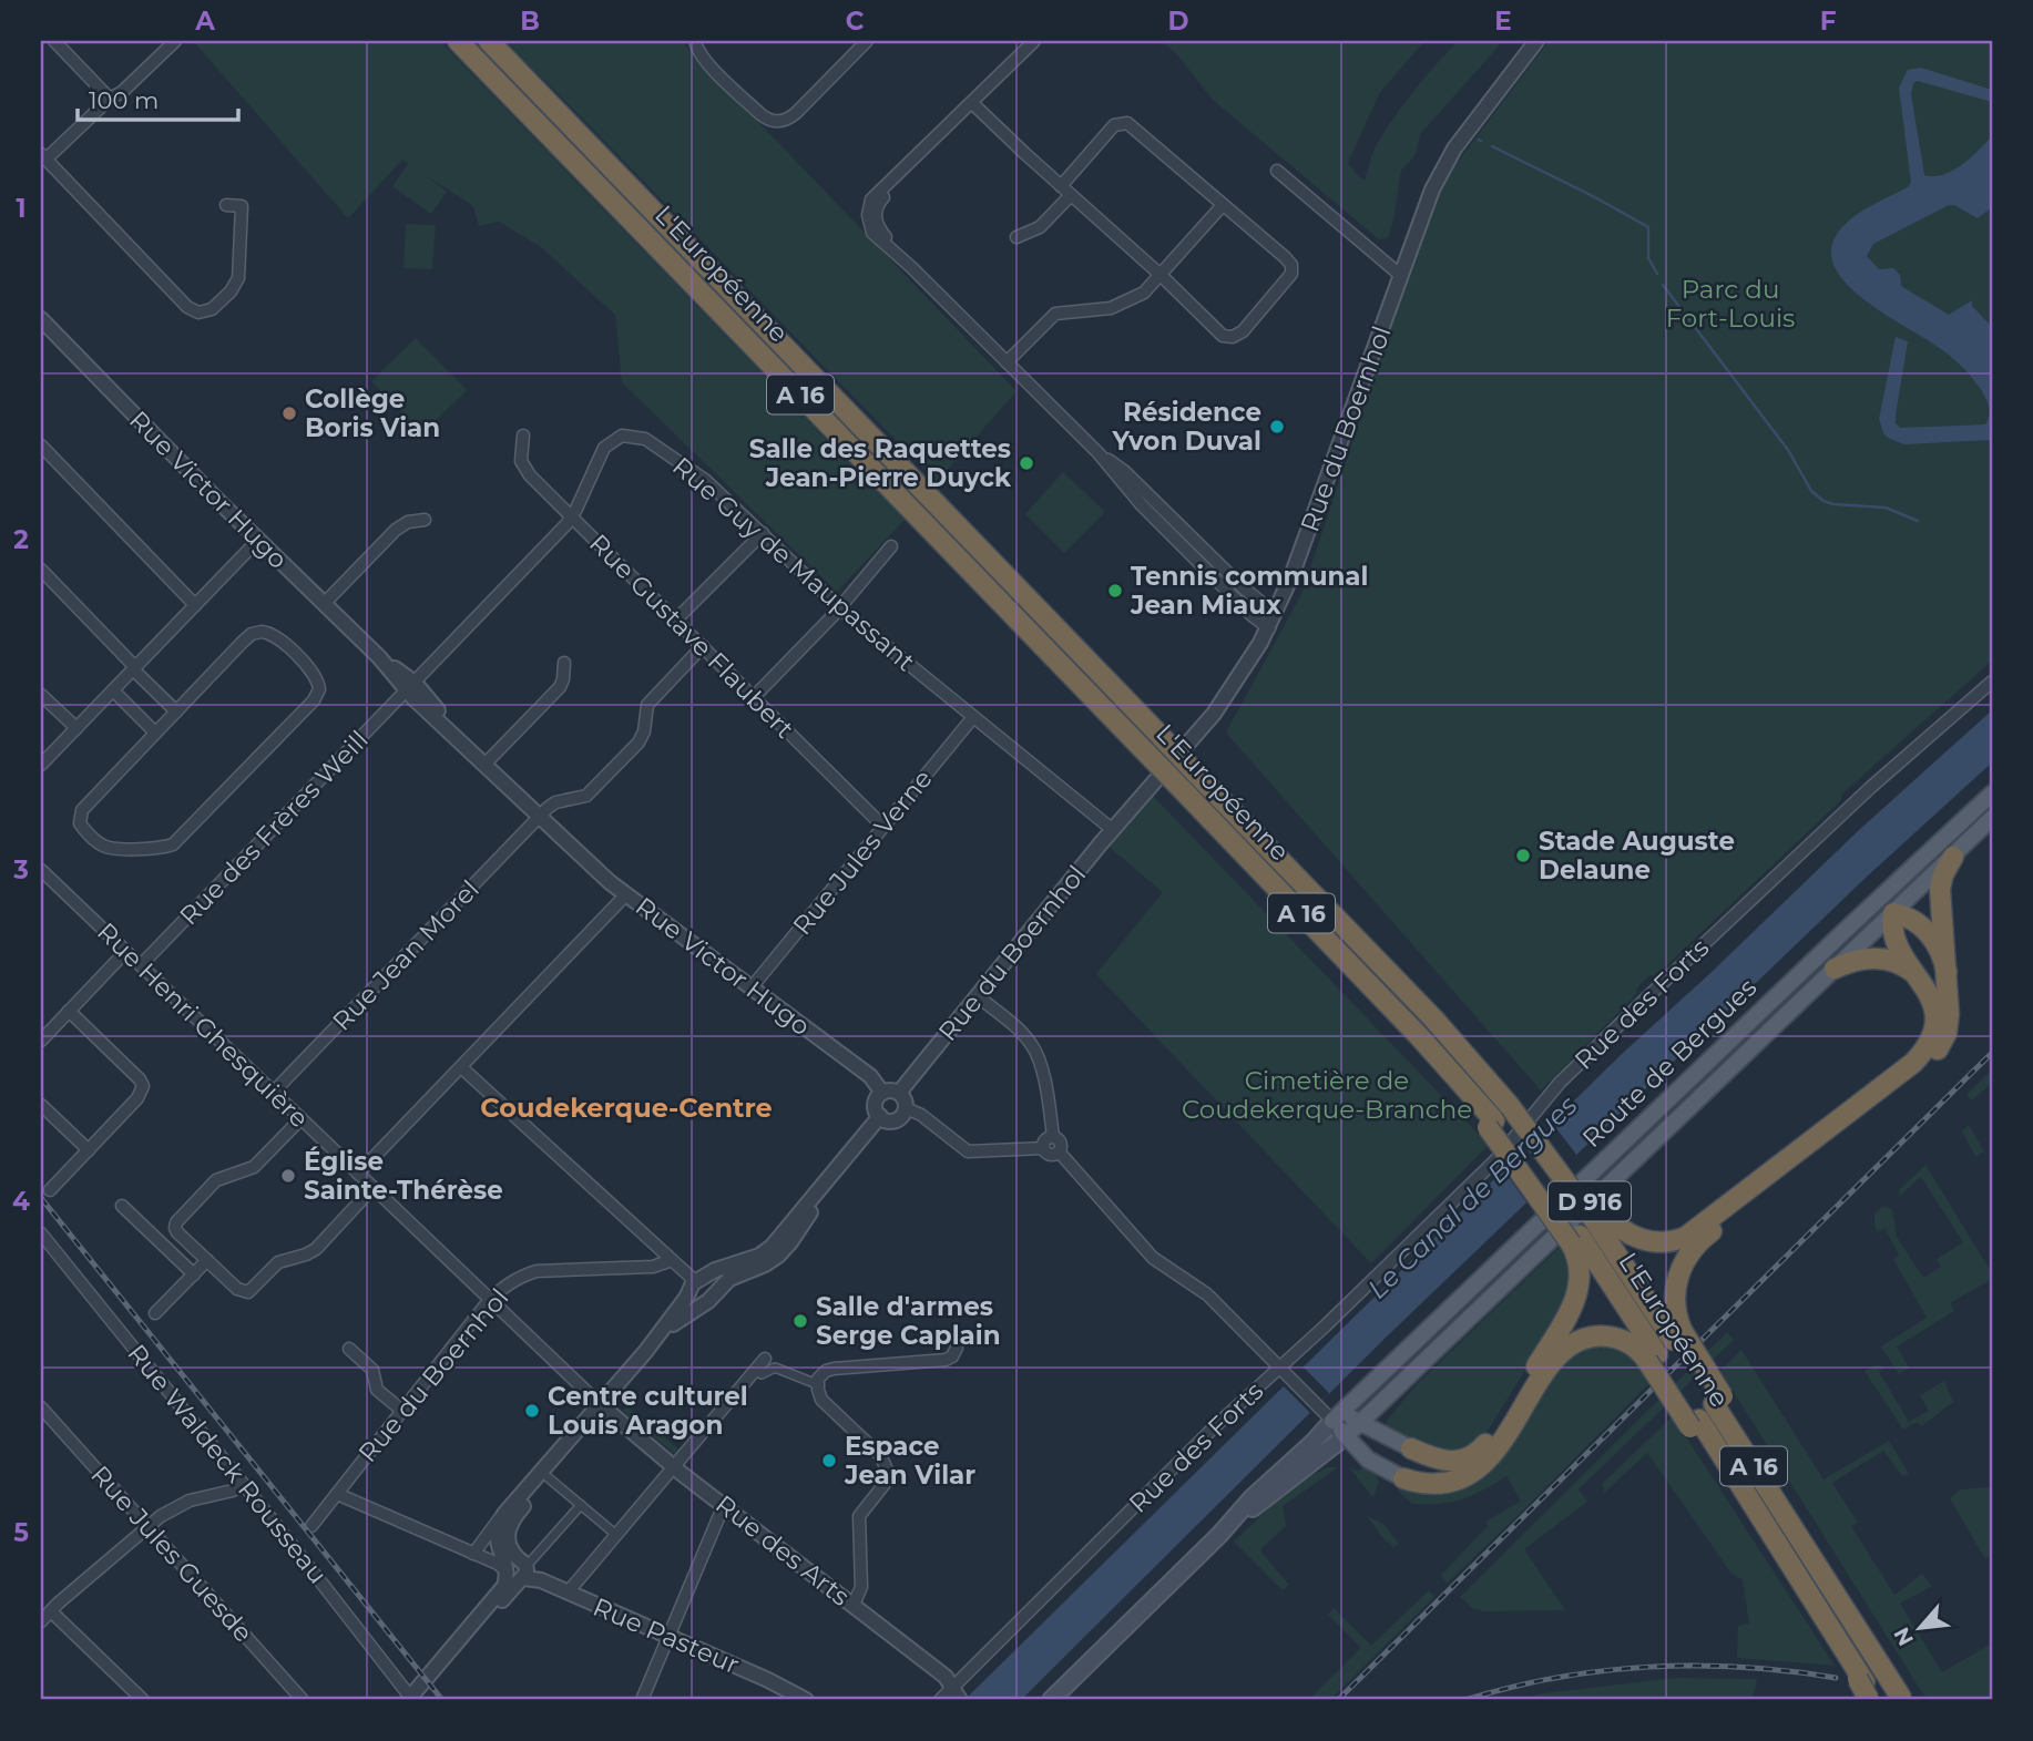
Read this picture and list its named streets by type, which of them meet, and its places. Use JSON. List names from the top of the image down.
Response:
{
  "streets": {
    "highway": ["L'Européenne", "A 16"],
    "main road": ["Route de Bergues", "D 916"],
    "street": [
      "Rue du Boernhol",
      "Rue Victor Hugo",
      "Rue Guy de Maupassant",
      "Rue Gustave Flaubert",
      "Rue des Frères Weill",
      "Rue Jules Verne",
      "Rue Jean Morel",
      "Rue des Forts",
      "Rue Henri Ghesquière",
      "Rue Waldeck Rousseau",
      "Rue des Arts",
      "Rue Jules Guesde",
      "Rue Pasteur"
    ]
  },
  "crossings": [
    ["Rue du Boernhol", "Rue Victor Hugo"],
    ["Rue du Boernhol", "Rue Guy de Maupassant"],
    ["Rue du Boernhol", "Rue Henri Ghesquière"],
    ["Rue Victor Hugo", "Rue Guy de Maupassant"],
    ["Rue Victor Hugo", "Rue des Frères Weill"],
    ["Rue Victor Hugo", "Rue Jules Verne"],
    ["Rue Victor Hugo", "Rue Jean Morel"],
    ["Rue Guy de Maupassant", "Rue Gustave Flaubert"],
    ["Rue Guy de Maupassant", "Rue des Frères Weill"],
    ["Rue Guy de Maupassant", "Rue Jules Verne"],
    ["Rue Gustave Flaubert", "Rue Jules Verne"],
    ["Rue des Frères Weill", "Rue Henri Ghesquière"],
    ["Rue Jean Morel", "Rue Henri Ghesquière"],
    ["Rue des Forts", "Rue des Arts"],
    ["Rue Henri Ghesquière", "Rue des Arts"]
  ],
  "districts": ["Coudekerque-Centre"],
  "water": ["Le Canal de Bergues"],
  "parks": ["Parc du Fort-Louis", "Cimetière de Coudekerque-Branche"],
  "places": [
    "Collège Boris Vian",
    "Résidence Yvon Duval",
    "Salle des Raquettes Jean-Pierre Duyck",
    "Tennis communal Jean Miaux",
    "Stade Auguste Delaune",
    "Église Sainte-Thérèse",
    "Salle d'armes Serge Caplain",
    "Centre culturel Louis Aragon",
    "Espace Jean Vilar"
  ],
  "scale_bar": "100 m",
  "north": "bottom left",
  "grid": {
    "columns": [
      "A",
      "B",
      "C",
      "D",
      "E",
      "F"
    ],
    "rows": [
      "1",
      "2",
      "3",
      "4",
      "5"
    ]
  }
}
